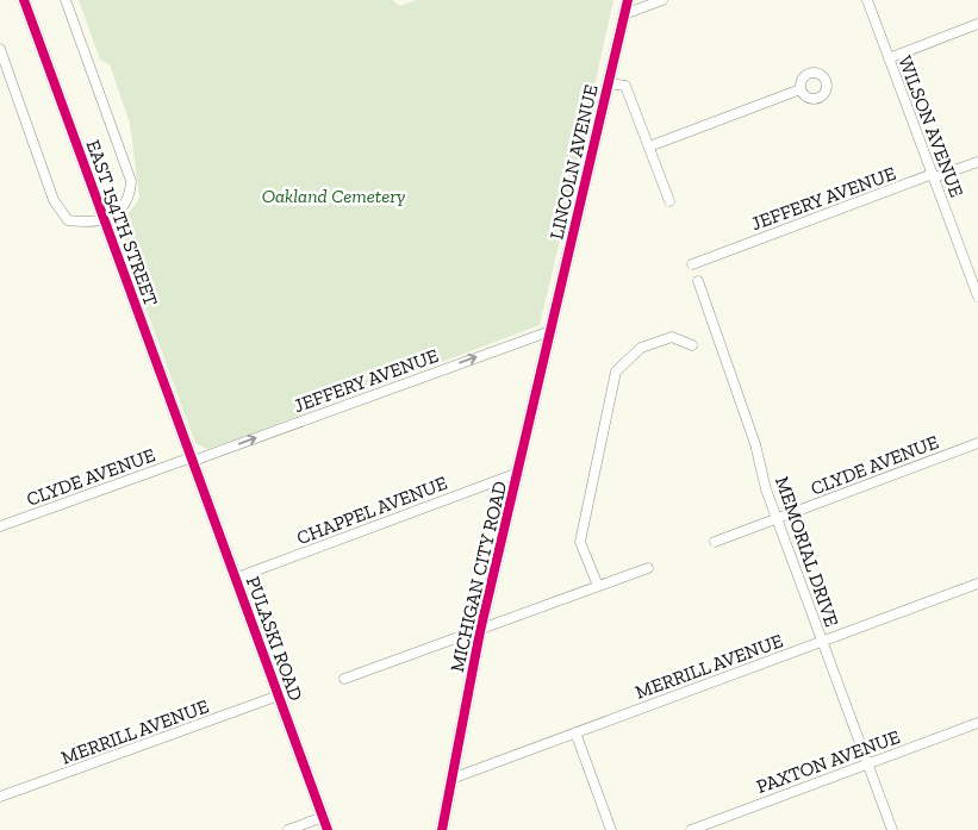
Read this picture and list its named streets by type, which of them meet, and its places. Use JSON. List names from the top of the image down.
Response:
{
  "streets": {
    "street": [
      "WILSON AVENUE",
      "LINCOLN AVENUE",
      "JEFFERY AVENUE",
      "EAST 154TH STREET",
      "CLYDE AVENUE",
      "CHAPPEL AVENUE",
      "MEMORIAL DRIVE",
      "MICHIGAN CITY ROAD",
      "PULASKI ROAD",
      "MERRILL AVENUE",
      "PAXTON AVENUE"
    ]
  },
  "crossings": [
    ["WILSON AVENUE", "JEFFERY AVENUE"],
    ["LINCOLN AVENUE", "JEFFERY AVENUE"],
    ["LINCOLN AVENUE", "MICHIGAN CITY ROAD"],
    ["JEFFERY AVENUE", "EAST 154TH STREET"],
    ["JEFFERY AVENUE", "CLYDE AVENUE"],
    ["JEFFERY AVENUE", "MICHIGAN CITY ROAD"],
    ["JEFFERY AVENUE", "PULASKI ROAD"],
    ["EAST 154TH STREET", "CLYDE AVENUE"],
    ["EAST 154TH STREET", "PULASKI ROAD"],
    ["CLYDE AVENUE", "MEMORIAL DRIVE"],
    ["CLYDE AVENUE", "PULASKI ROAD"],
    ["CHAPPEL AVENUE", "MICHIGAN CITY ROAD"],
    ["CHAPPEL AVENUE", "PULASKI ROAD"],
    ["MEMORIAL DRIVE", "MERRILL AVENUE"],
    ["MEMORIAL DRIVE", "PAXTON AVENUE"],
    ["MICHIGAN CITY ROAD", "MERRILL AVENUE"],
    ["PULASKI ROAD", "MERRILL AVENUE"]
  ],
  "one_way": ["JEFFERY AVENUE"],
  "parks": ["Oakland Cemetery"]
}
